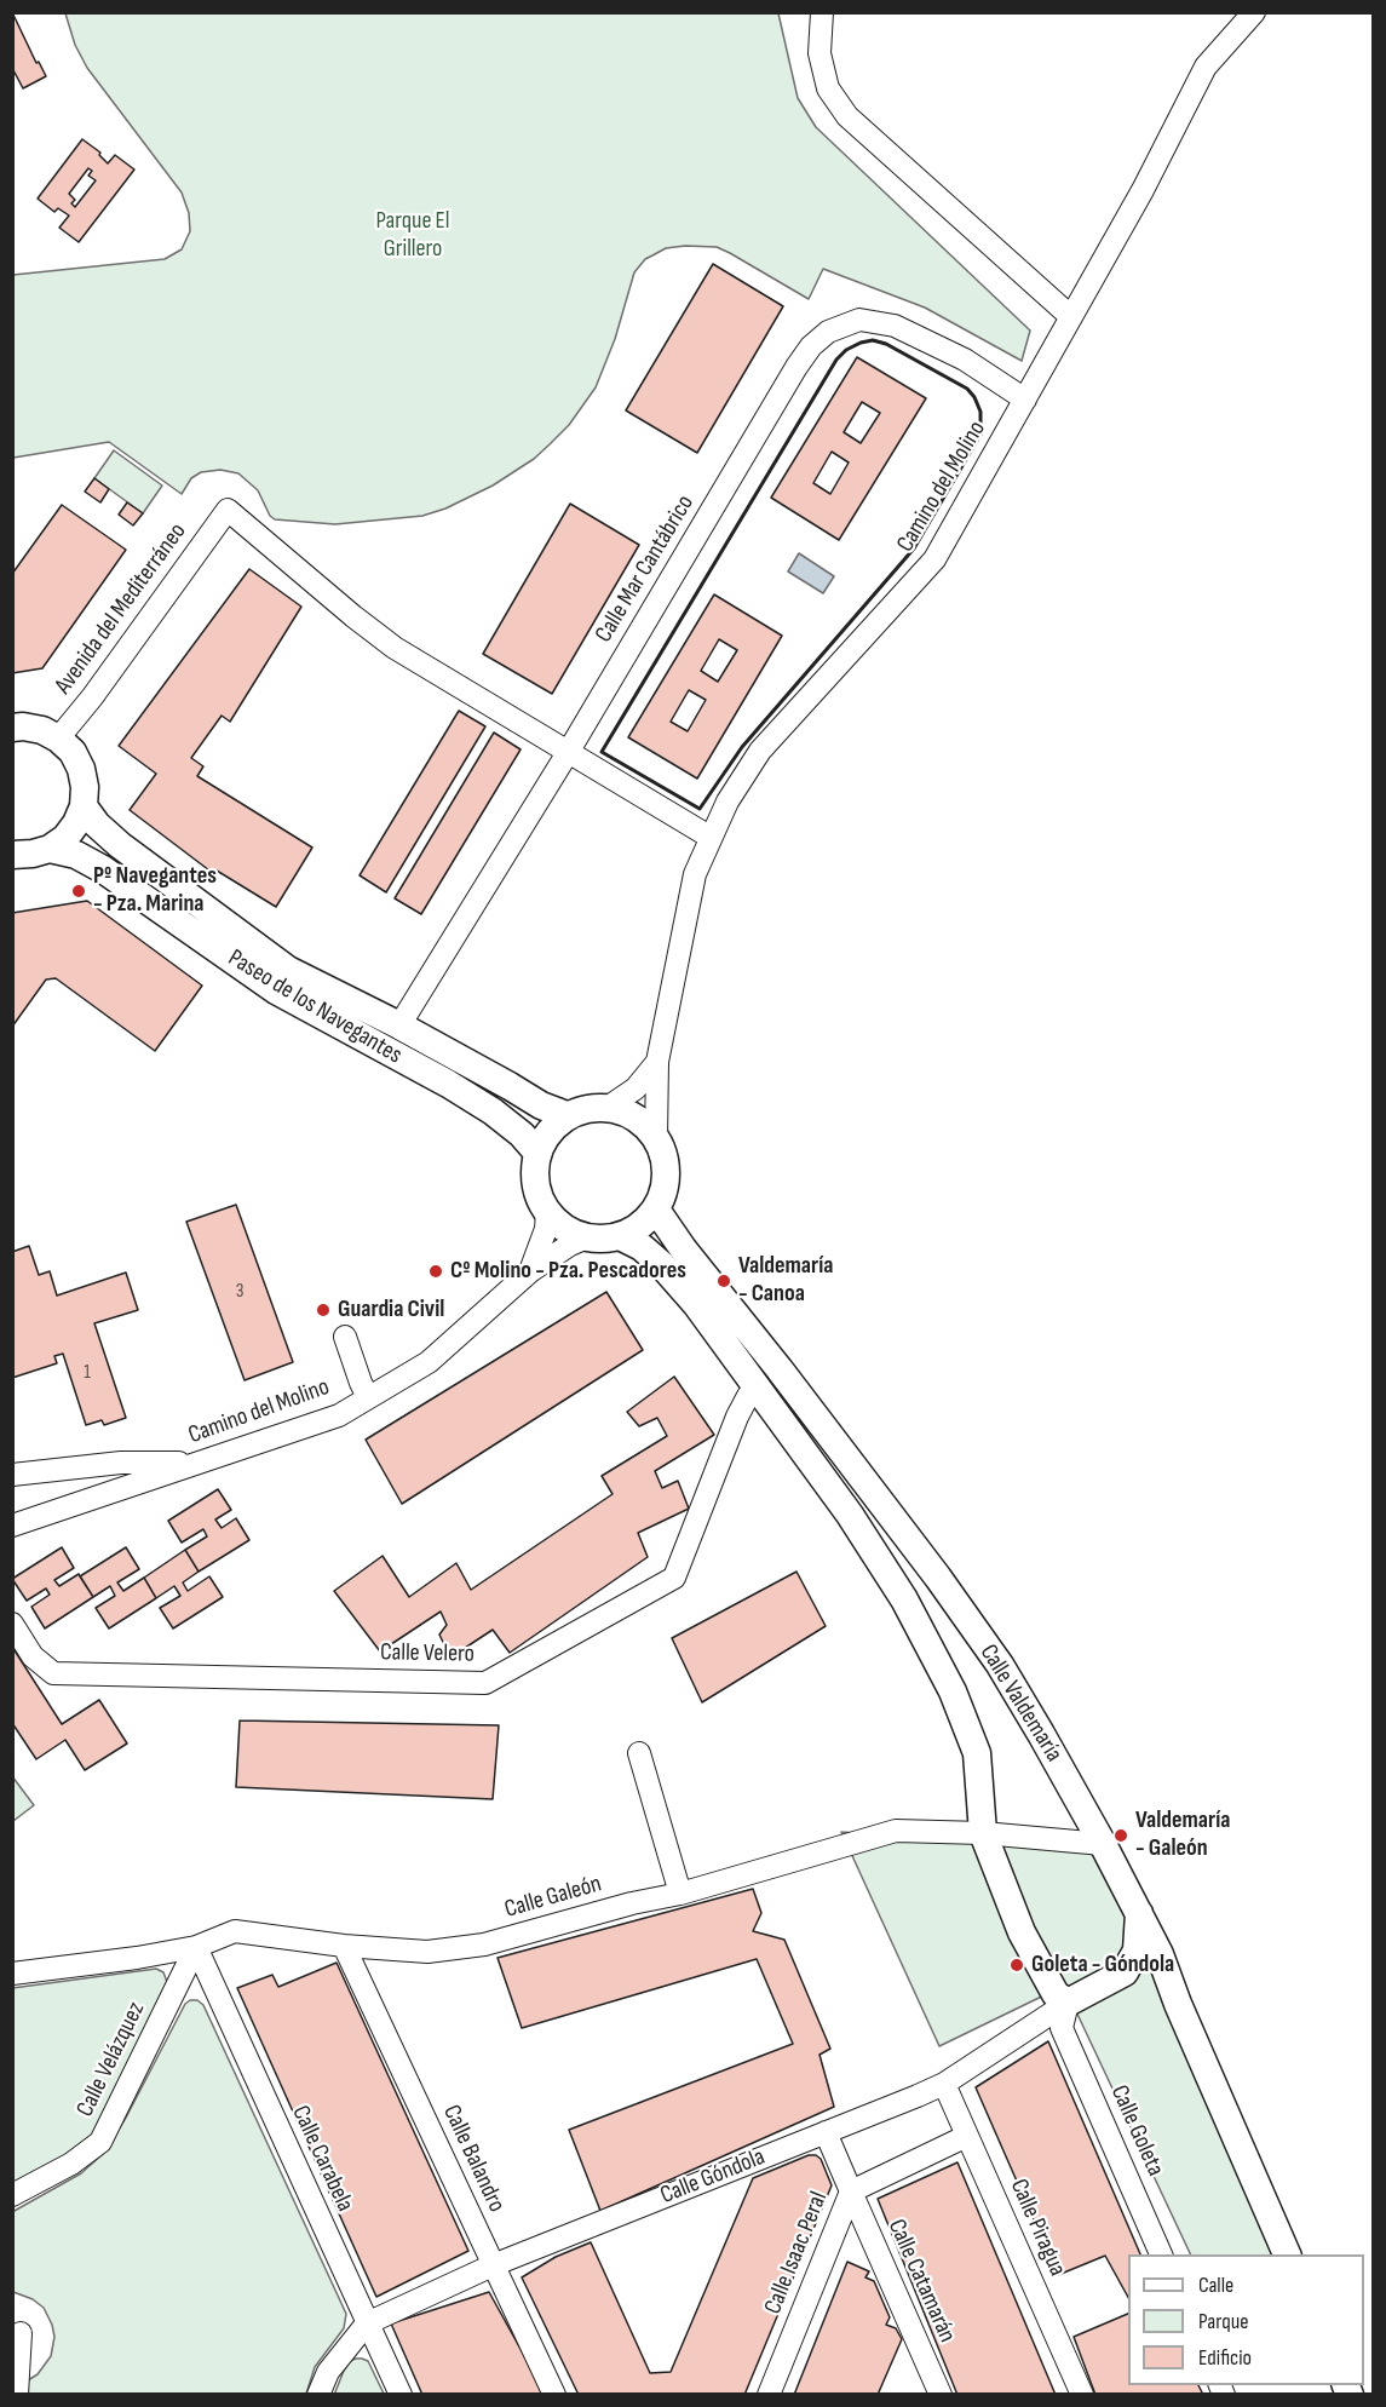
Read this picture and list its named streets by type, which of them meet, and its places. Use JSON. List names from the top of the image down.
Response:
{
  "streets": {
    "main road": ["Paseo de los Navegantes", "Calle Valdemaría", "Calle Góndola"],
    "street": [
      "Camino del Molino",
      "Calle Mar Cantábrico",
      "Avenida del Mediterráneo",
      "Calle Velero",
      "Calle Galeón",
      "Calle Velázquez",
      "Calle Goleta",
      "Calle Carabela",
      "Calle Balandro",
      "Calle Piragua",
      "Calle Isaac Peral",
      "Calle Catamarán"
    ]
  },
  "crossings": [
    ["Camino del Molino", "Calle Mar Cantábrico"],
    ["Camino del Molino", "Paseo de los Navegantes"],
    ["Camino del Molino", "Calle Valdemaría"],
    ["Calle Mar Cantábrico", "Avenida del Mediterráneo"],
    ["Calle Mar Cantábrico", "Paseo de los Navegantes"],
    ["Paseo de los Navegantes", "Calle Valdemaría"],
    ["Calle Velero", "Calle Valdemaría"],
    ["Calle Valdemaría", "Calle Galeón"],
    ["Calle Valdemaría", "Calle Goleta"],
    ["Calle Valdemaría", "Calle Góndola"],
    ["Calle Galeón", "Calle Velázquez"],
    ["Calle Galeón", "Calle Carabela"],
    ["Calle Galeón", "Calle Balandro"],
    ["Calle Velázquez", "Calle Carabela"],
    ["Calle Goleta", "Calle Góndola"],
    ["Calle Carabela", "Calle Góndola"],
    ["Calle Balandro", "Calle Góndola"],
    ["Calle Góndola", "Calle Piragua"],
    ["Calle Góndola", "Calle Isaac Peral"],
    ["Calle Isaac Peral", "Calle Catamarán"]
  ],
  "parks": ["Parque El Grillero"],
  "places": [
    "Pº Navegantes - Pza. Marina",
    "Cº Molino - Pza. Pescadores",
    "Valdemaría - Canoa",
    "Guardia Civil",
    "Valdemaría - Galeón",
    "Goleta - Góndola"
  ],
  "house_numbers": ["3", "1"],
  "legend": ["Calle", "Parque", "Edificio"]
}
